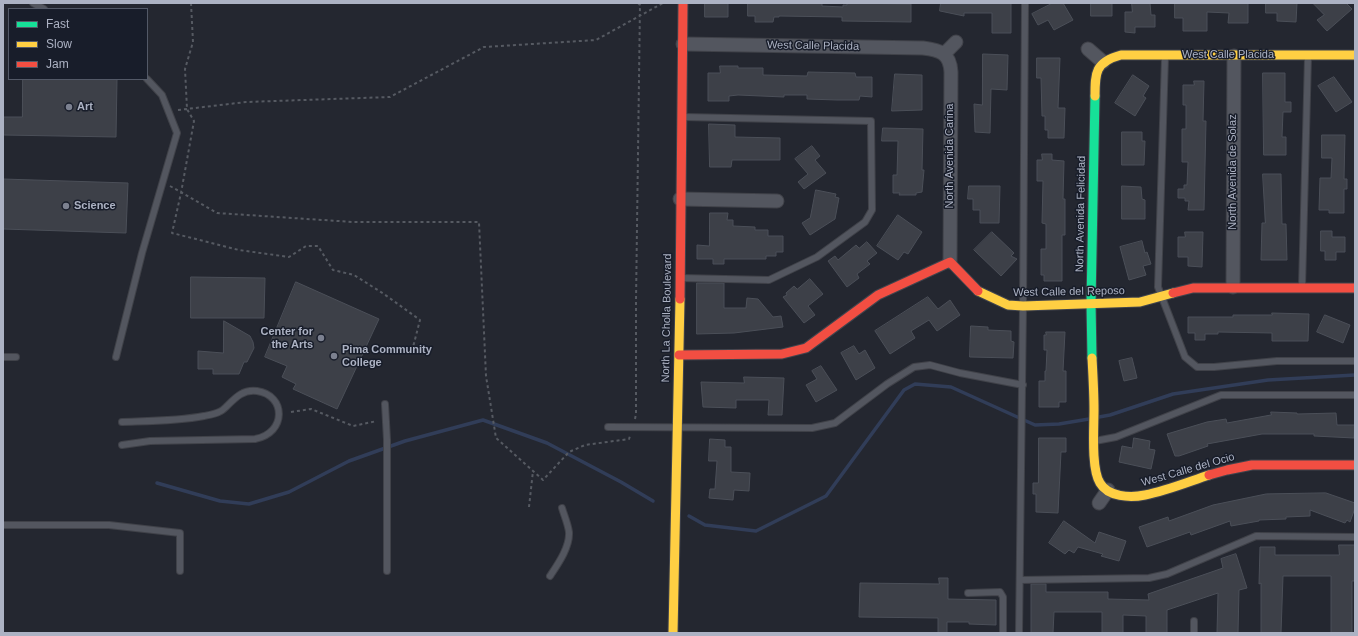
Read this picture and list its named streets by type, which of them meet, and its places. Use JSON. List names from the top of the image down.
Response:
{
  "streets": {
    "street": [
      "West Calle Placida",
      "North Avenida Carina",
      "North Avenida de Solaz",
      "North Avenida Felicidad",
      "West Calle del Reposo",
      "North La Cholla Boulevard",
      "West Calle del Ocio"
    ]
  },
  "crossings": [
    ["West Calle Placida", "North Avenida Carina"],
    ["West Calle Placida", "North Avenida de Solaz"],
    ["West Calle Placida", "North Avenida Felicidad"],
    ["West Calle Placida", "North La Cholla Boulevard"],
    ["North Avenida Carina", "West Calle del Reposo"],
    ["North Avenida de Solaz", "West Calle del Reposo"],
    ["North Avenida Felicidad", "West Calle del Reposo"],
    ["North Avenida Felicidad", "West Calle del Ocio"]
  ],
  "places": [
    "Art",
    "Science",
    "Center for the Arts",
    "Pima Community College"
  ],
  "legend": ["Fast", "Slow", "Jam"]
}
